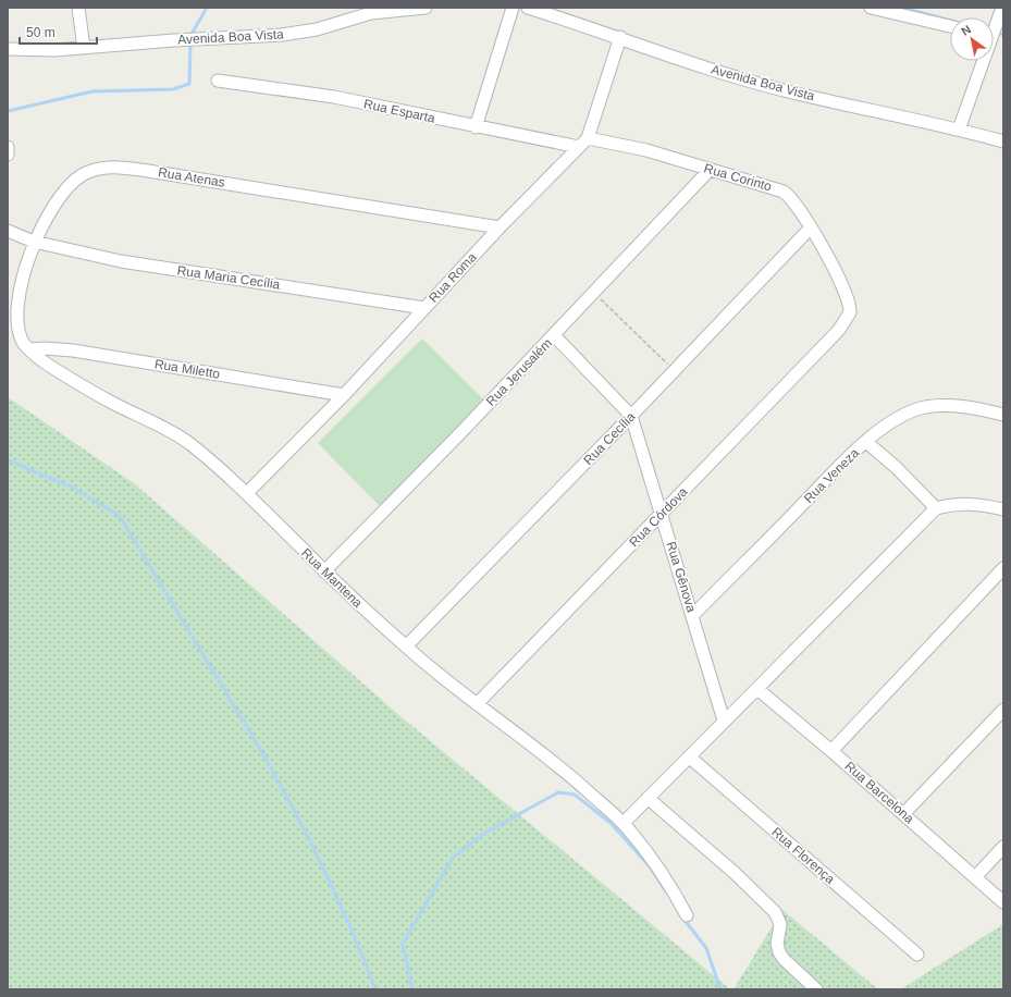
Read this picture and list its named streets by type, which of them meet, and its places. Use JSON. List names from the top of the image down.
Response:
{
  "streets": {
    "street": [
      "Avenida Boa Vista",
      "Rua Esparta",
      "Rua Atenas",
      "Rua Corinto",
      "Rua Maria Cecília",
      "Rua Roma",
      "Rua Miletto",
      "Rua Jerusalém",
      "Rua Cecília",
      "Rua Veneza",
      "Rua Córdova",
      "Rua Gênova",
      "Rua Mantena",
      "Rua Barcelona",
      "Rua Florença"
    ]
  },
  "crossings": [
    ["Avenida Boa Vista", "Rua Roma"],
    ["Rua Esparta", "Rua Roma"],
    ["Rua Atenas", "Rua Maria Cecília"],
    ["Rua Atenas", "Rua Roma"],
    ["Rua Atenas", "Rua Miletto"],
    ["Rua Atenas", "Rua Mantena"],
    ["Rua Corinto", "Rua Roma"],
    ["Rua Corinto", "Rua Jerusalém"],
    ["Rua Corinto", "Rua Cecília"],
    ["Rua Corinto", "Rua Córdova"],
    ["Rua Maria Cecília", "Rua Roma"],
    ["Rua Roma", "Rua Miletto"],
    ["Rua Roma", "Rua Mantena"],
    ["Rua Miletto", "Rua Mantena"],
    ["Rua Jerusalém", "Rua Gênova"],
    ["Rua Jerusalém", "Rua Mantena"],
    ["Rua Cecília", "Rua Gênova"],
    ["Rua Cecília", "Rua Mantena"],
    ["Rua Veneza", "Rua Gênova"],
    ["Rua Córdova", "Rua Gênova"],
    ["Rua Córdova", "Rua Mantena"]
  ],
  "scale_bar": "50 m",
  "north": "top left"
}
